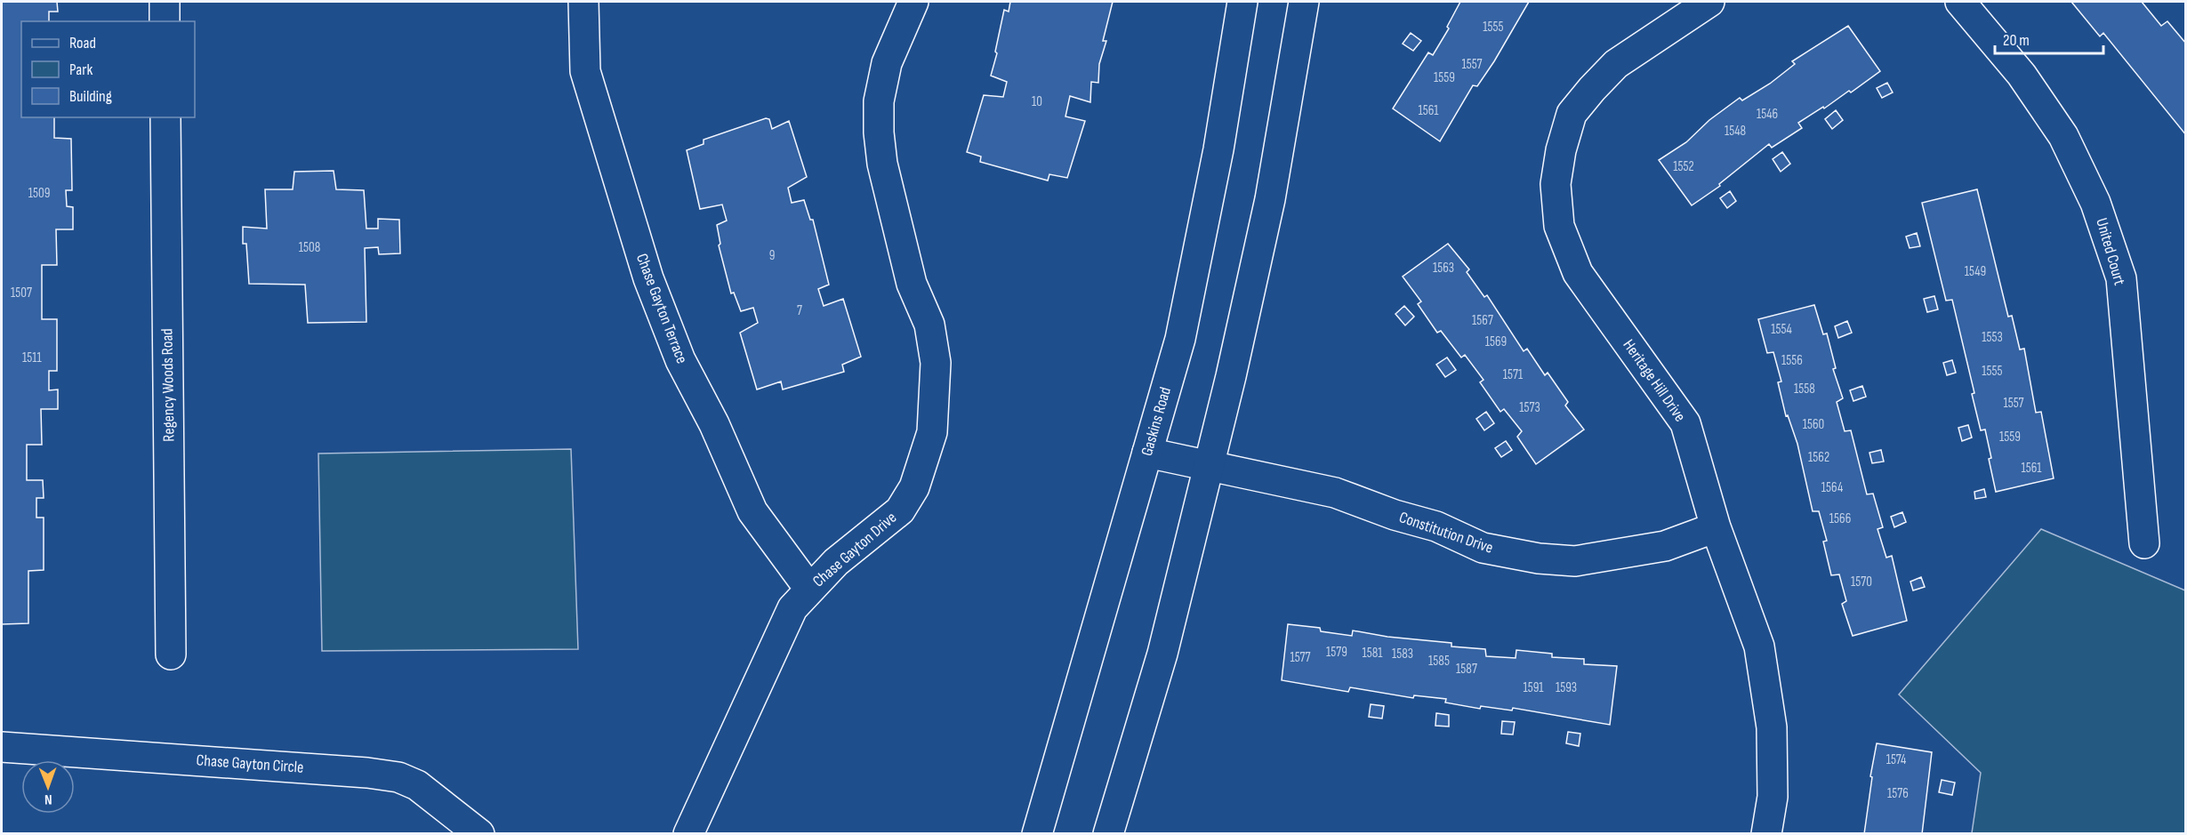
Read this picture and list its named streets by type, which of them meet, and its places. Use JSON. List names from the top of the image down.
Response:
{
  "streets": {
    "street": [
      "United Court",
      "Chase Gayton Terrace",
      "Heritage Hill Drive",
      "Regency Woods Road",
      "Gaskins Road",
      "Constitution Drive",
      "Chase Gayton Drive",
      "Chase Gayton Circle"
    ]
  },
  "crossings": [
    ["Chase Gayton Terrace", "Chase Gayton Drive"],
    ["Heritage Hill Drive", "Constitution Drive"],
    ["Gaskins Road", "Constitution Drive"]
  ],
  "house_numbers": [
    "1555",
    "1557",
    "1559",
    "10",
    "1561",
    "1546",
    "1548",
    "1552",
    "1509",
    "1508",
    "9",
    "1563",
    "1549",
    "1507",
    "7",
    "1567",
    "1554",
    "1553",
    "1569",
    "1511",
    "1556",
    "1555",
    "1571",
    "1558",
    "1557",
    "1573",
    "1560",
    "1559",
    "1562",
    "1561",
    "1564",
    "1566",
    "1570",
    "1579",
    "1581",
    "1583",
    "1577",
    "1585",
    "1587",
    "1591",
    "1593",
    "1574",
    "1576"
  ],
  "legend": ["Road", "Park", "Building"],
  "scale_bar": "20 m",
  "north": "bottom"
}
